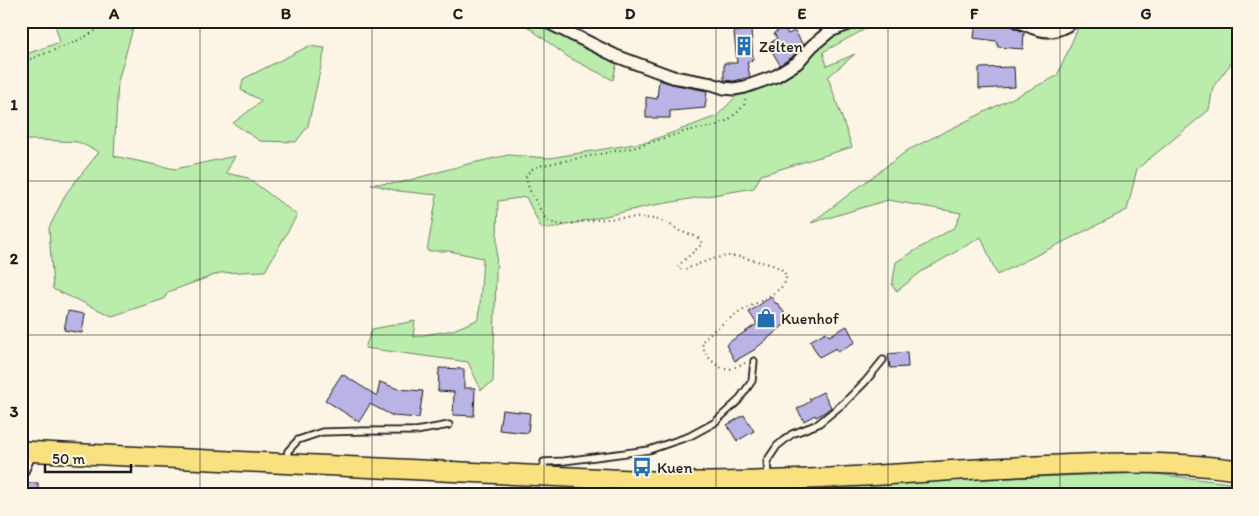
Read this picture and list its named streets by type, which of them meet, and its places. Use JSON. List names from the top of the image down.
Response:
{
  "places": {
    "building": ["Zelten"],
    "shop": ["Kuenhof"],
    "bus stop": ["Kuen"]
  },
  "scale_bar": "50 m",
  "grid": {
    "columns": [
      "A",
      "B",
      "C",
      "D",
      "E",
      "F",
      "G"
    ],
    "rows": ["1", "2", "3"]
  }
}
